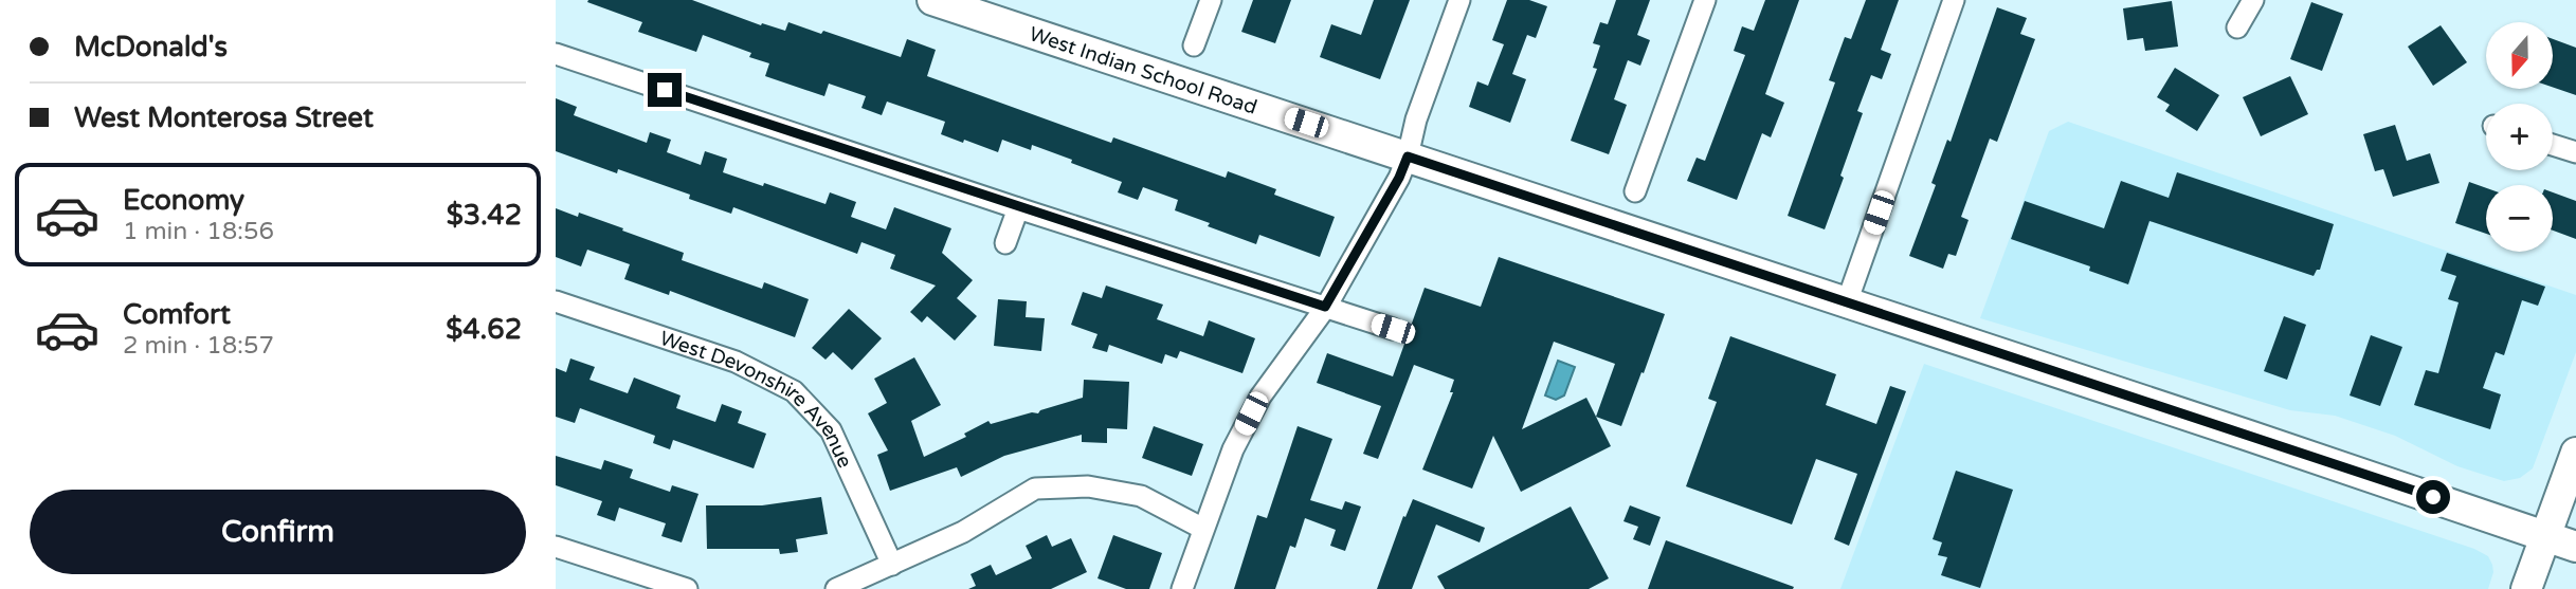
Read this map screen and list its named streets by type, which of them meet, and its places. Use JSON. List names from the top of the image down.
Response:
{
  "streets": {
    "main road": ["West Indian School Road"],
    "street": ["West Devonshire Avenue"]
  },
  "north": "bottom",
  "page": {
    "banner": ["McDonald's", "West Monterosa Street"],
    "map_buttons": ["+", "−"],
    "list": [
      {
        "name": "Economy",
        "note": "1 min · 18:56",
        "value": "$3.42"
      },
      {
        "name": "Comfort",
        "note": "2 min · 18:57",
        "value": "$4.62"
      }
    ],
    "buttons": "Confirm"
  }
}
